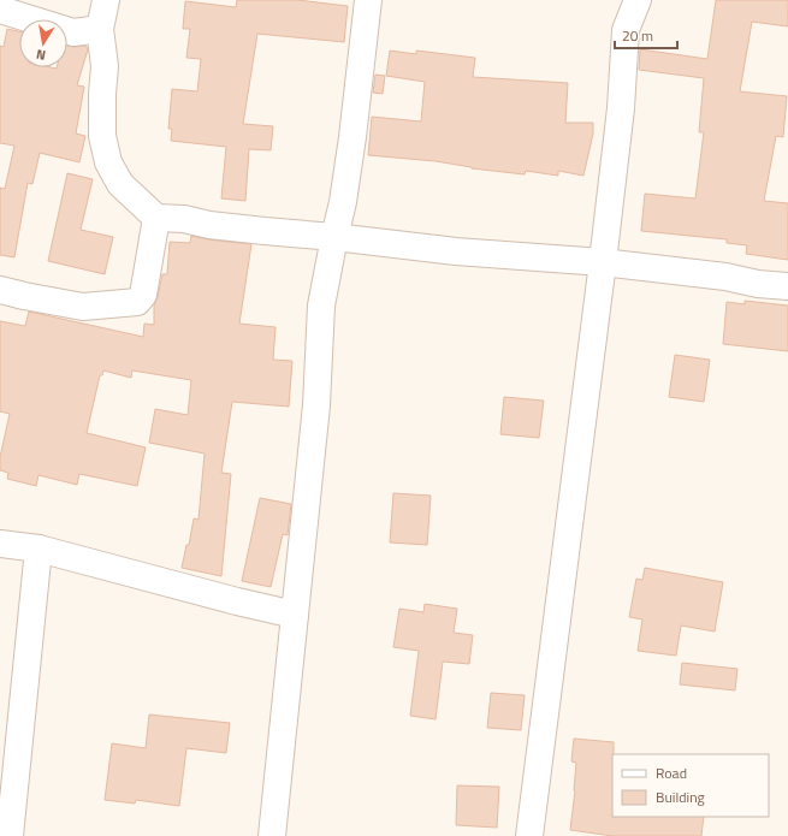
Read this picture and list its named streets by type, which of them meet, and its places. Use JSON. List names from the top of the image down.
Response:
{
  "legend": ["Road", "Building"],
  "scale_bar": "20 m",
  "north": "bottom"
}
